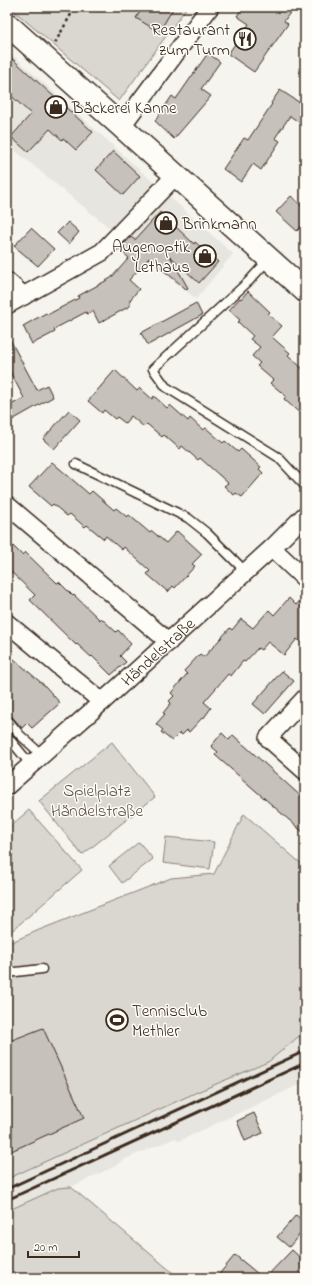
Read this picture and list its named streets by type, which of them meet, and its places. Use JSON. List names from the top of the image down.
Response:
{
  "streets": {
    "street": ["Händelstraße"]
  },
  "parks": ["Spielplatz Händelstraße"],
  "places": {
    "restaurant": ["Restaurant zum Turm"],
    "shop": ["Bäckerei Kanne", "Brinkmann", "Augenoptik Lethaus"],
    "sports": ["Tennisclub Methler"]
  },
  "scale_bar": "20 m"
}
